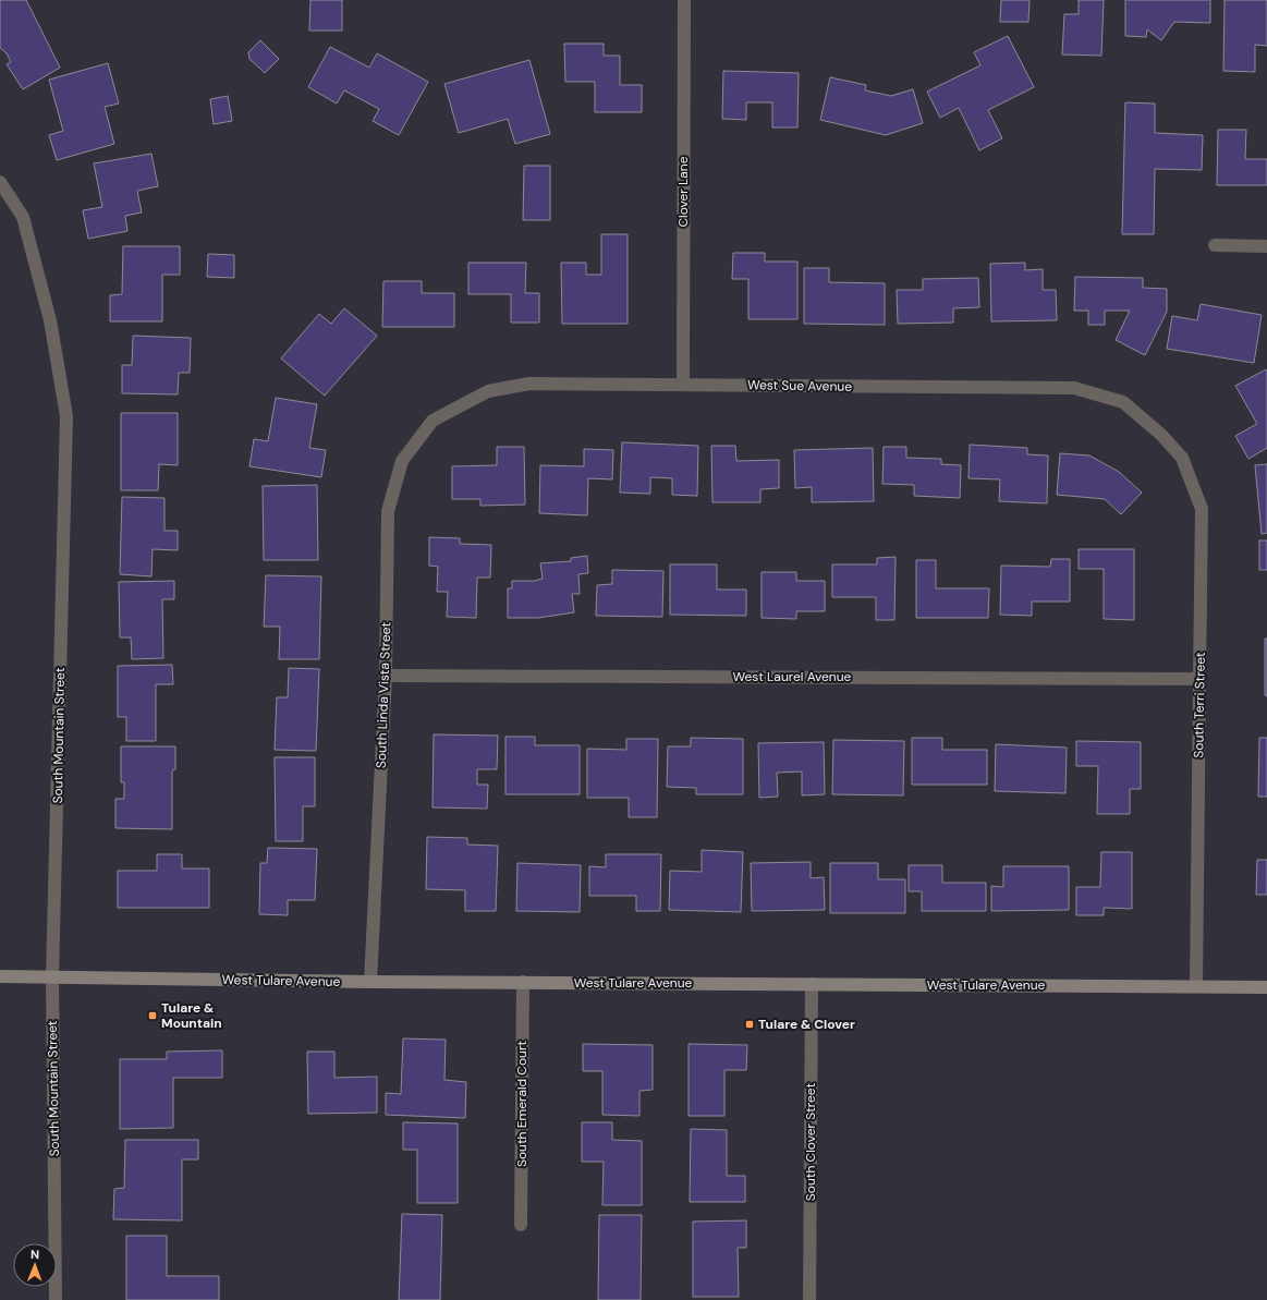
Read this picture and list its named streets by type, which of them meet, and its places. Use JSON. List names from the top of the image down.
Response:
{
  "streets": {
    "street": [
      "Clover Lane",
      "West Sue Avenue",
      "West Laurel Avenue",
      "South Linda Vista Street",
      "South Terri Street",
      "South Mountain Street",
      "West Tulare Avenue",
      "South Emerald Court",
      "South Clover Street"
    ]
  },
  "crossings": [
    ["Clover Lane", "West Sue Avenue"],
    ["West Sue Avenue", "South Linda Vista Street"],
    ["West Sue Avenue", "South Terri Street"],
    ["West Laurel Avenue", "South Linda Vista Street"],
    ["West Laurel Avenue", "South Terri Street"],
    ["South Linda Vista Street", "West Tulare Avenue"],
    ["South Terri Street", "West Tulare Avenue"],
    ["South Mountain Street", "West Tulare Avenue"],
    ["West Tulare Avenue", "South Emerald Court"],
    ["West Tulare Avenue", "South Clover Street"]
  ],
  "places": {
    "transit": ["Tulare & Mountain", "Tulare & Clover"]
  },
  "north": "top"
}
